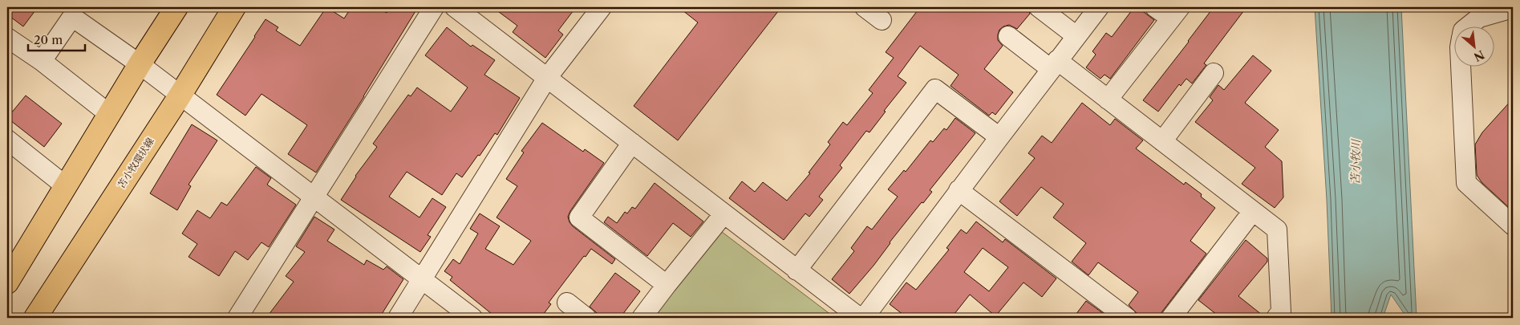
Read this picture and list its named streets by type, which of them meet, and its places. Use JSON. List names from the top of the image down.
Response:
{
  "streets": {
    "main road": ["苫小牧環状線"]
  },
  "water": ["苫小牧川"],
  "scale_bar": "20 m",
  "north": "bottom right"
}
